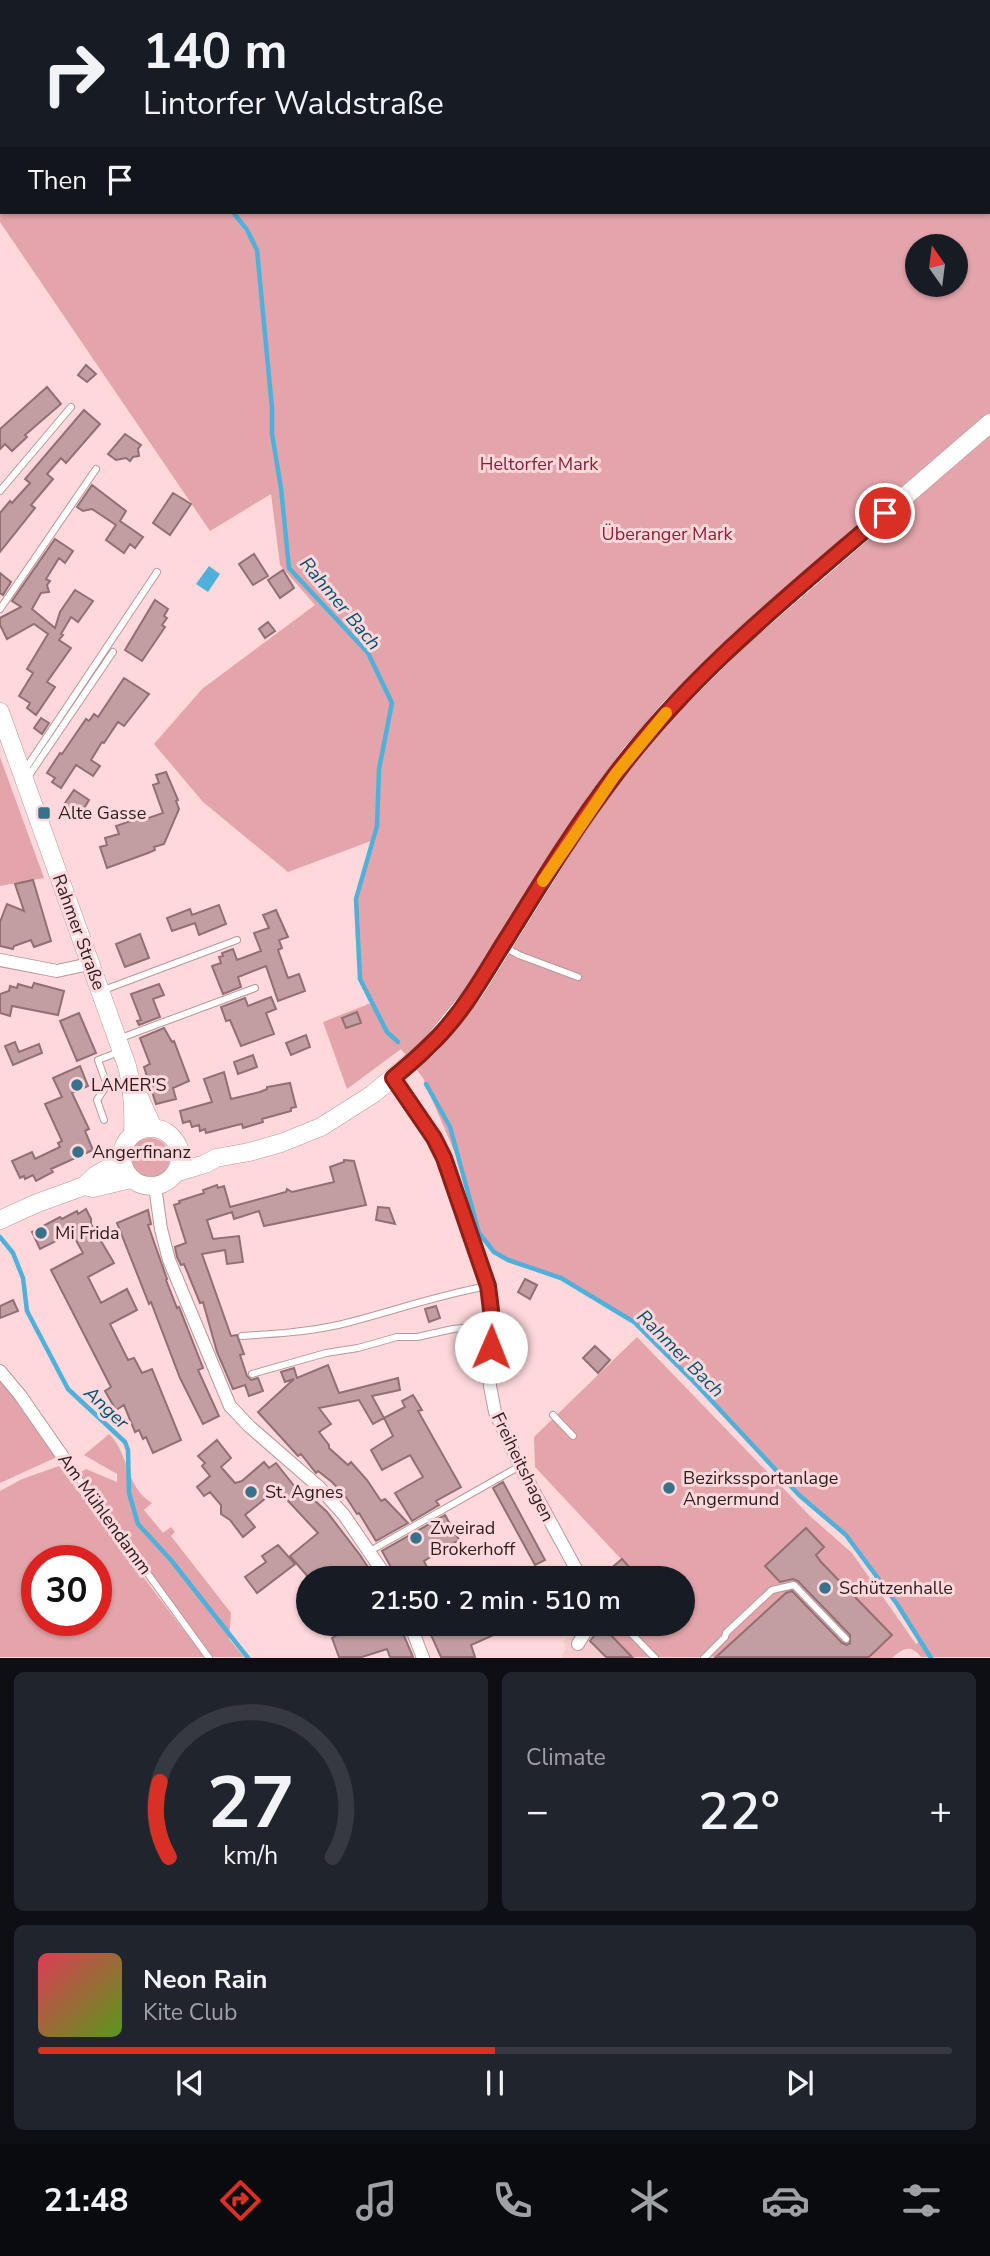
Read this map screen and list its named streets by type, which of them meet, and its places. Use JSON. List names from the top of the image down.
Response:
{
  "streets": {
    "main road": ["Rahmer Straße"],
    "street": ["Freiheitshagen", "Am Mühlendamm"]
  },
  "water": ["Rahmer Bach", "Anger"],
  "parks": ["Heltorfer Mark", "Überanger Mark"],
  "places": {
    "transit": ["Alte Gasse"],
    "other": [
      "LAMER'S",
      "Angerfinanz",
      "Mi Frida",
      "Bezirkssportanlage Angermund",
      "St. Agnes",
      "Zweirad Brokerhoff",
      "Schützenhalle"
    ]
  },
  "north": "top",
  "page": {
    "turn": ["140 m", "Lintorfer Waldstraße"],
    "then": "Then",
    "limit": "30",
    "trip": "21:50 · 2 min · 510 m",
    "tile": "Climate",
    "heat": ["−", "22°", "+"],
    "song": ["Neon Rain", "Kite Club"],
    "tabs": "21:48",
    "gauge": ["27", "km/h"]
  }
}
